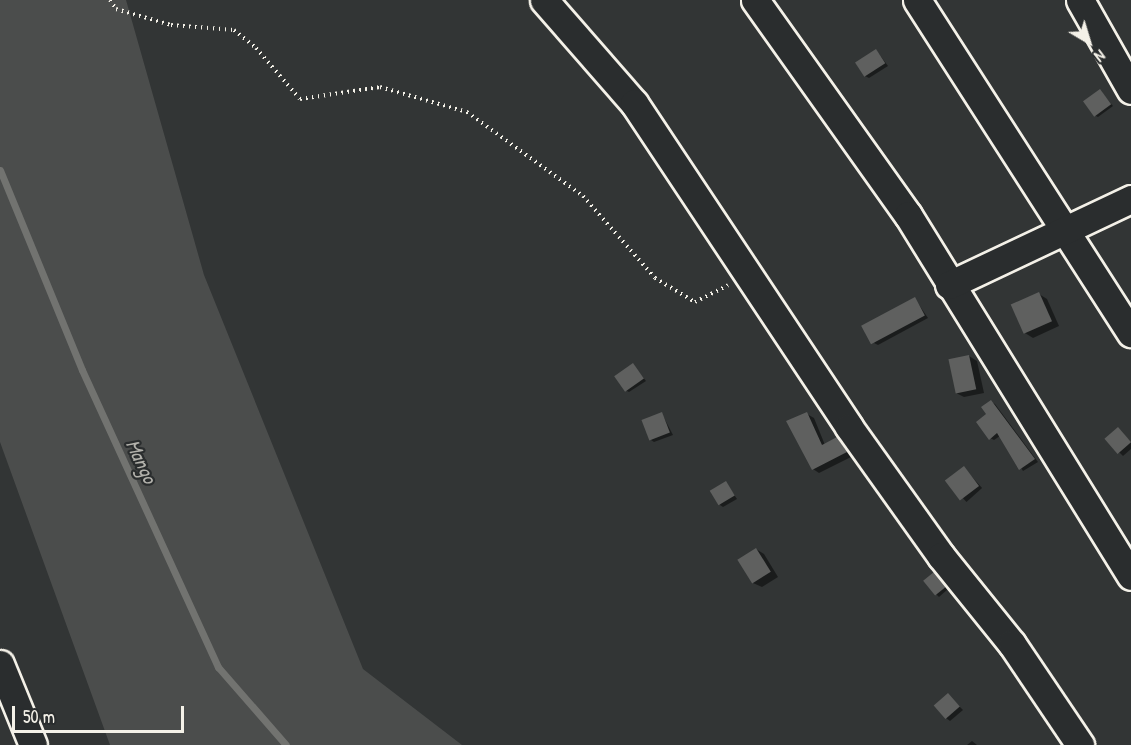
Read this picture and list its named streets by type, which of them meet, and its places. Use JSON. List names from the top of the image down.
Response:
{
  "water": ["Mango"],
  "scale_bar": "50 m",
  "north": "bottom right"
}
